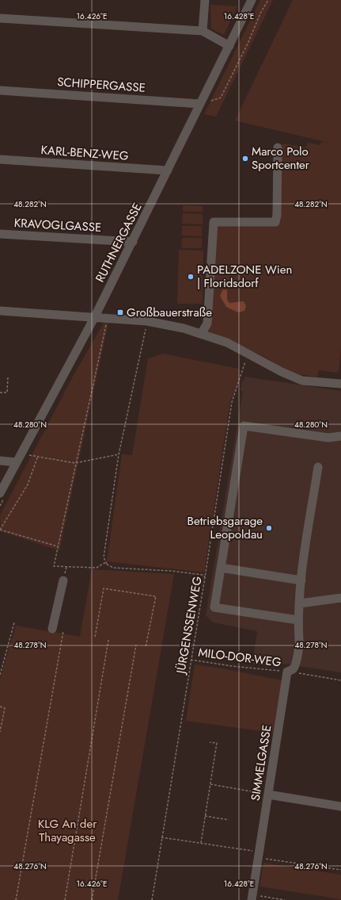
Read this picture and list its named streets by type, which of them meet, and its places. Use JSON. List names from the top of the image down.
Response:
{
  "streets": {
    "street": [
      "SCHIPPERGASSE",
      "KARL-BENZ-WEG",
      "KRAVOGLGASSE",
      "RUTHNERGASSE",
      "SIMMELGASSE"
    ],
    "path": ["JÜRGENSSENWEG", "MILO-DOR-WEG"]
  },
  "crossings": [
    ["SCHIPPERGASSE", "RUTHNERGASSE"],
    ["KARL-BENZ-WEG", "RUTHNERGASSE"],
    ["KRAVOGLGASSE", "RUTHNERGASSE"],
    ["JÜRGENSSENWEG", "MILO-DOR-WEG"],
    ["MILO-DOR-WEG", "SIMMELGASSE"]
  ],
  "parks": ["KLG An der Thayagasse"],
  "places": {
    "other": ["Marco Polo Sportcenter", "PADELZONE Wien | Floridsdorf", "Betriebsgarage Leopoldau"],
    "transit": ["Großbauerstraße"]
  },
  "coordinates": [
    "16.426°E",
    "16.428°E",
    "48.282°N",
    "48.280°N",
    "48.278°N",
    "48.276°N"
  ]
}
